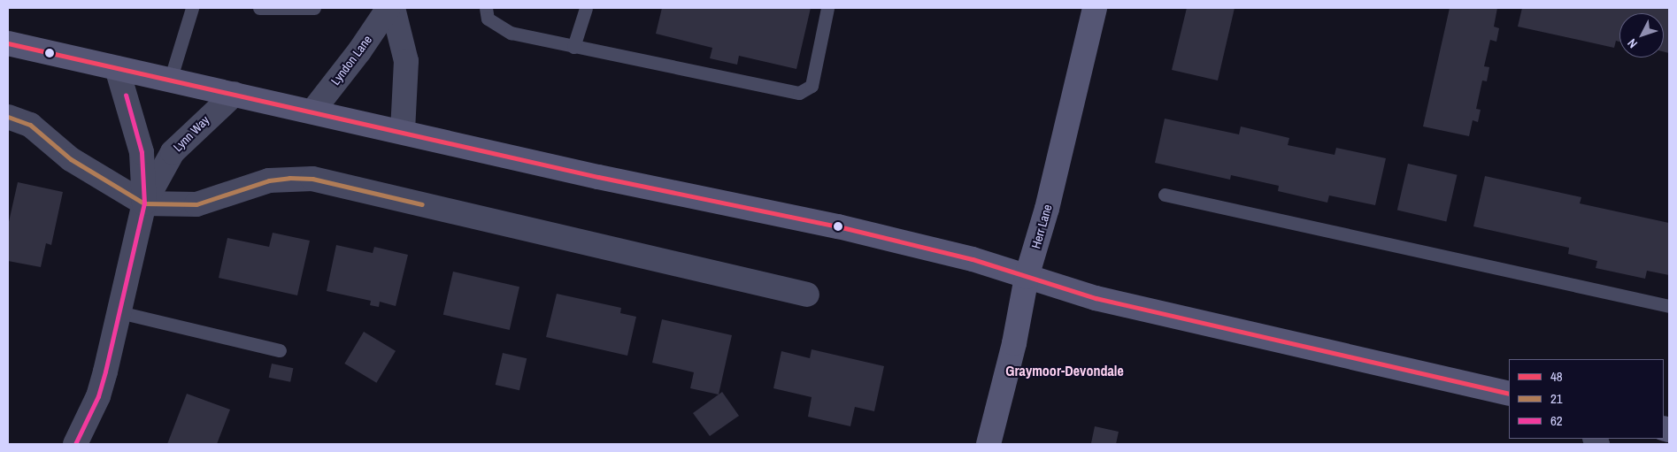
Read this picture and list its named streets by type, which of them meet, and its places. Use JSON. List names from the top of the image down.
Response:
{
  "streets": {
    "main road": ["Herr Lane"],
    "street": ["Lyndon Lane", "Lynn Way"]
  },
  "districts": ["Graymoor-Devondale"],
  "lines": ["transit line 48", "transit line 62", "transit line 21"],
  "legend": ["48", "21", "62"],
  "north": "bottom left"
}
